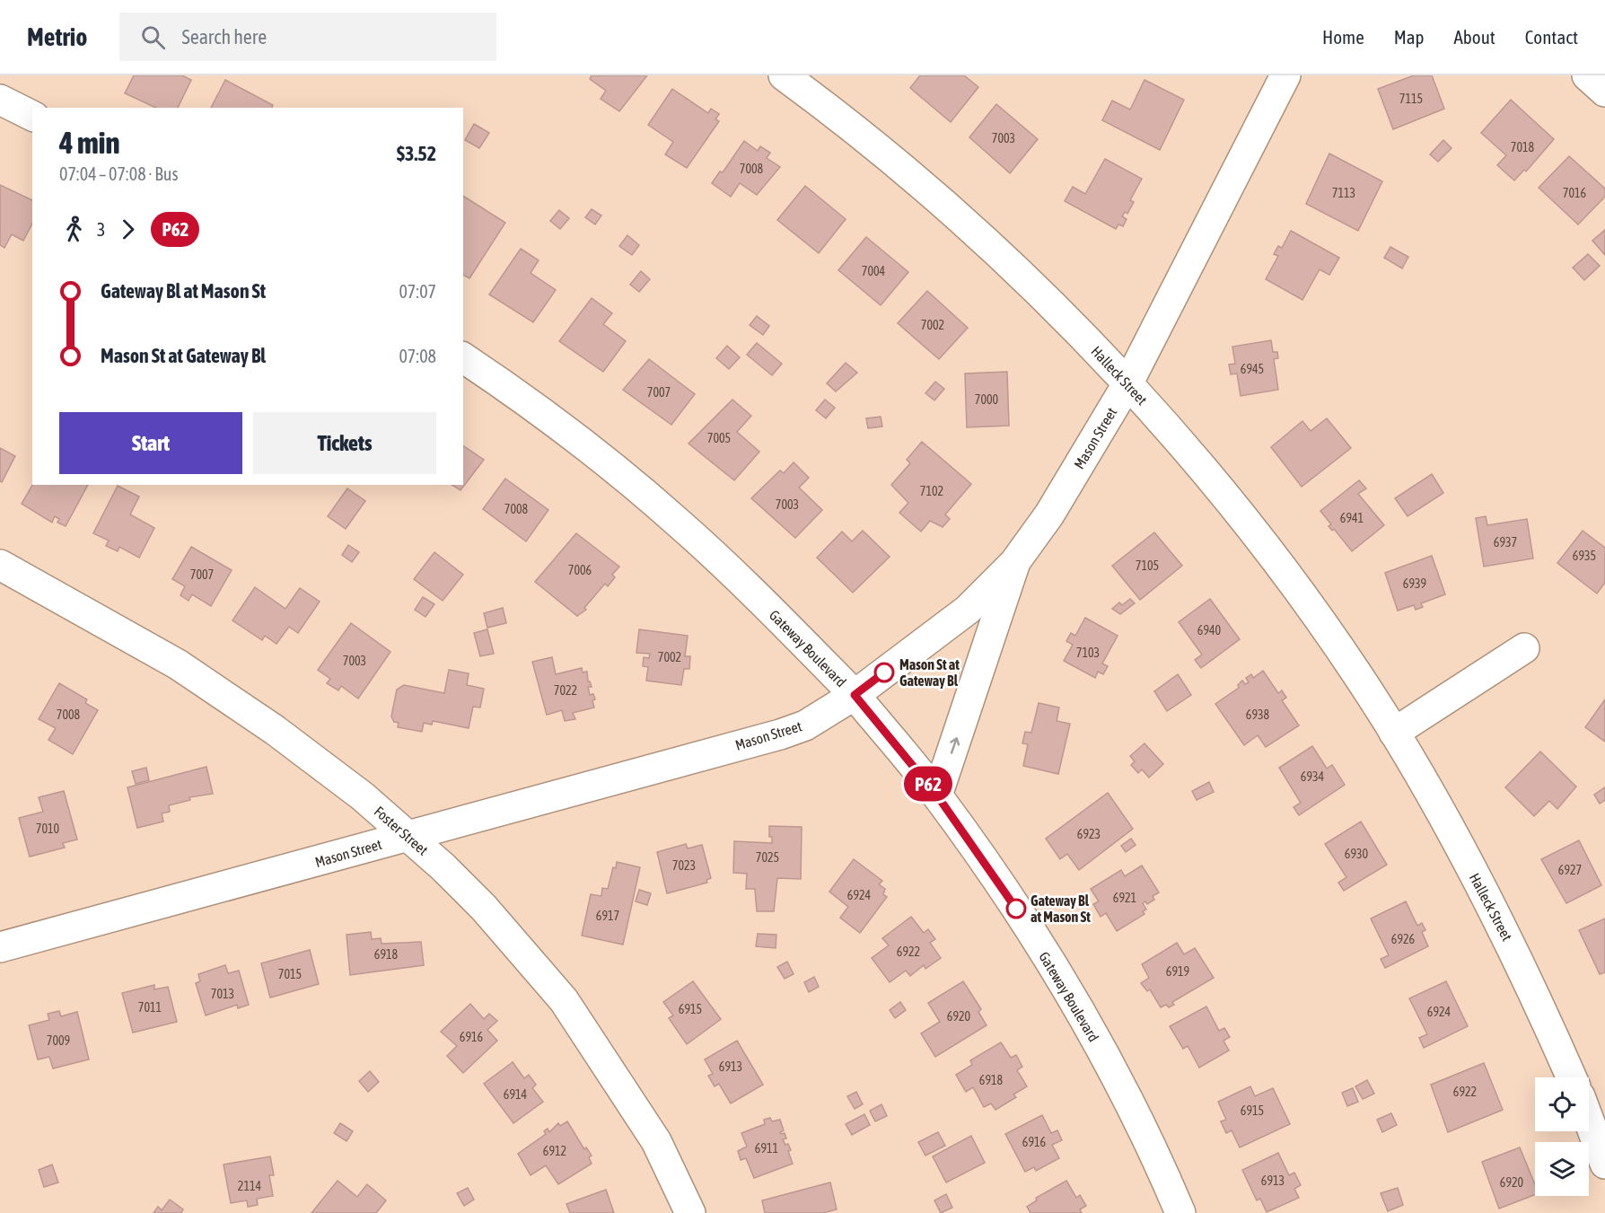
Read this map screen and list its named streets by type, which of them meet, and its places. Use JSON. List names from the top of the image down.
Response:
{
  "streets": {
    "street": [
      "Halleck Street",
      "Mason Street",
      "Gateway Boulevard",
      "Foster Street"
    ]
  },
  "crossings": [
    ["Halleck Street", "Mason Street"],
    ["Mason Street", "Gateway Boulevard"],
    ["Mason Street", "Foster Street"]
  ],
  "places": ["Mason St at Gateway Bl", "Gateway Bl at Mason St"],
  "lines": ["bus line P62"],
  "house_numbers": [
    "7115",
    "7003",
    "7018",
    "7008",
    "7113",
    "7016",
    "7004",
    "7002",
    "6945",
    "7007",
    "7000",
    "7005",
    "7102",
    "7003",
    "7008",
    "6941",
    "6937",
    "6935",
    "7105",
    "7006",
    "7007",
    "6939",
    "6940",
    "7103",
    "7002",
    "7003",
    "7022",
    "7008",
    "6938",
    "6934",
    "7010",
    "6923",
    "6930",
    "7025",
    "7023",
    "6927",
    "6924",
    "6921",
    "6917",
    "6926",
    "6922",
    "6918",
    "6919",
    "7015",
    "7013",
    "7011",
    "6915",
    "6924",
    "6920",
    "6916",
    "7009",
    "6913",
    "6918",
    "6922",
    "6914",
    "6915",
    "6916",
    "6911",
    "6912",
    "6913",
    "6920",
    "2114"
  ],
  "page": {
    "header": "Metrio",
    "search": "Search here",
    "nav": [
      "Home",
      "Map",
      "About",
      "Contact"
    ],
    "on_map": "P62",
    "heading": ["4 min", "07:04 – 07:08 · Bus", "$3.52"],
    "legs": ["3", "P62"],
    "list": [
      {
        "name": "Gateway Bl at Mason St",
        "value": "07:07"
      },
      {
        "name": "Mason St at Gateway Bl",
        "value": "07:08"
      }
    ],
    "buttons": ["Start", "Tickets"]
  }
}
